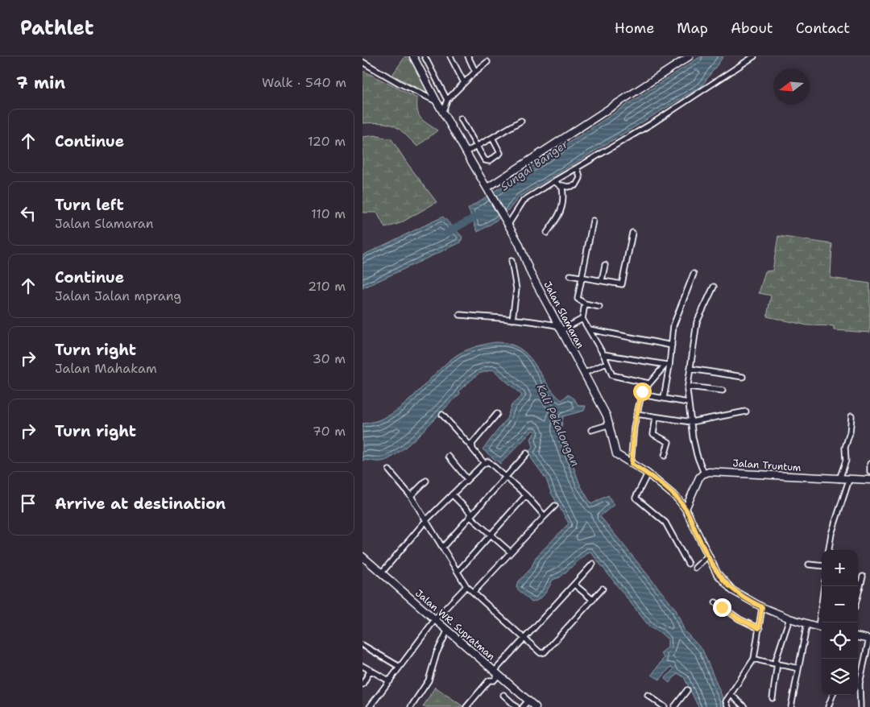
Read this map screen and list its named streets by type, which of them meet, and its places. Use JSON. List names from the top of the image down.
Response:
{
  "streets": {
    "street": ["Jalan Slamaran", "Jalan Truntum", "Jalan WR. Supratman"]
  },
  "water": ["Sungai Banger", "Kali Pekalongan"],
  "north": "left",
  "page": {
    "header": "Pathlet",
    "nav": [
      "Home",
      "Map",
      "About",
      "Contact"
    ],
    "heading": ["7 min", "Walk · 540 m"],
    "list": [
      ["Continue", "120 m"],
      ["Turn left", "Jalan Slamaran", "110 m"],
      ["Continue", "Jalan Jalan mprang", "210 m"],
      ["Turn right", "Jalan Mahakam", "30 m"],
      ["Turn right", "70 m"],
      "Arrive at destination"
    ],
    "map_buttons": ["+", "−"]
  }
}
